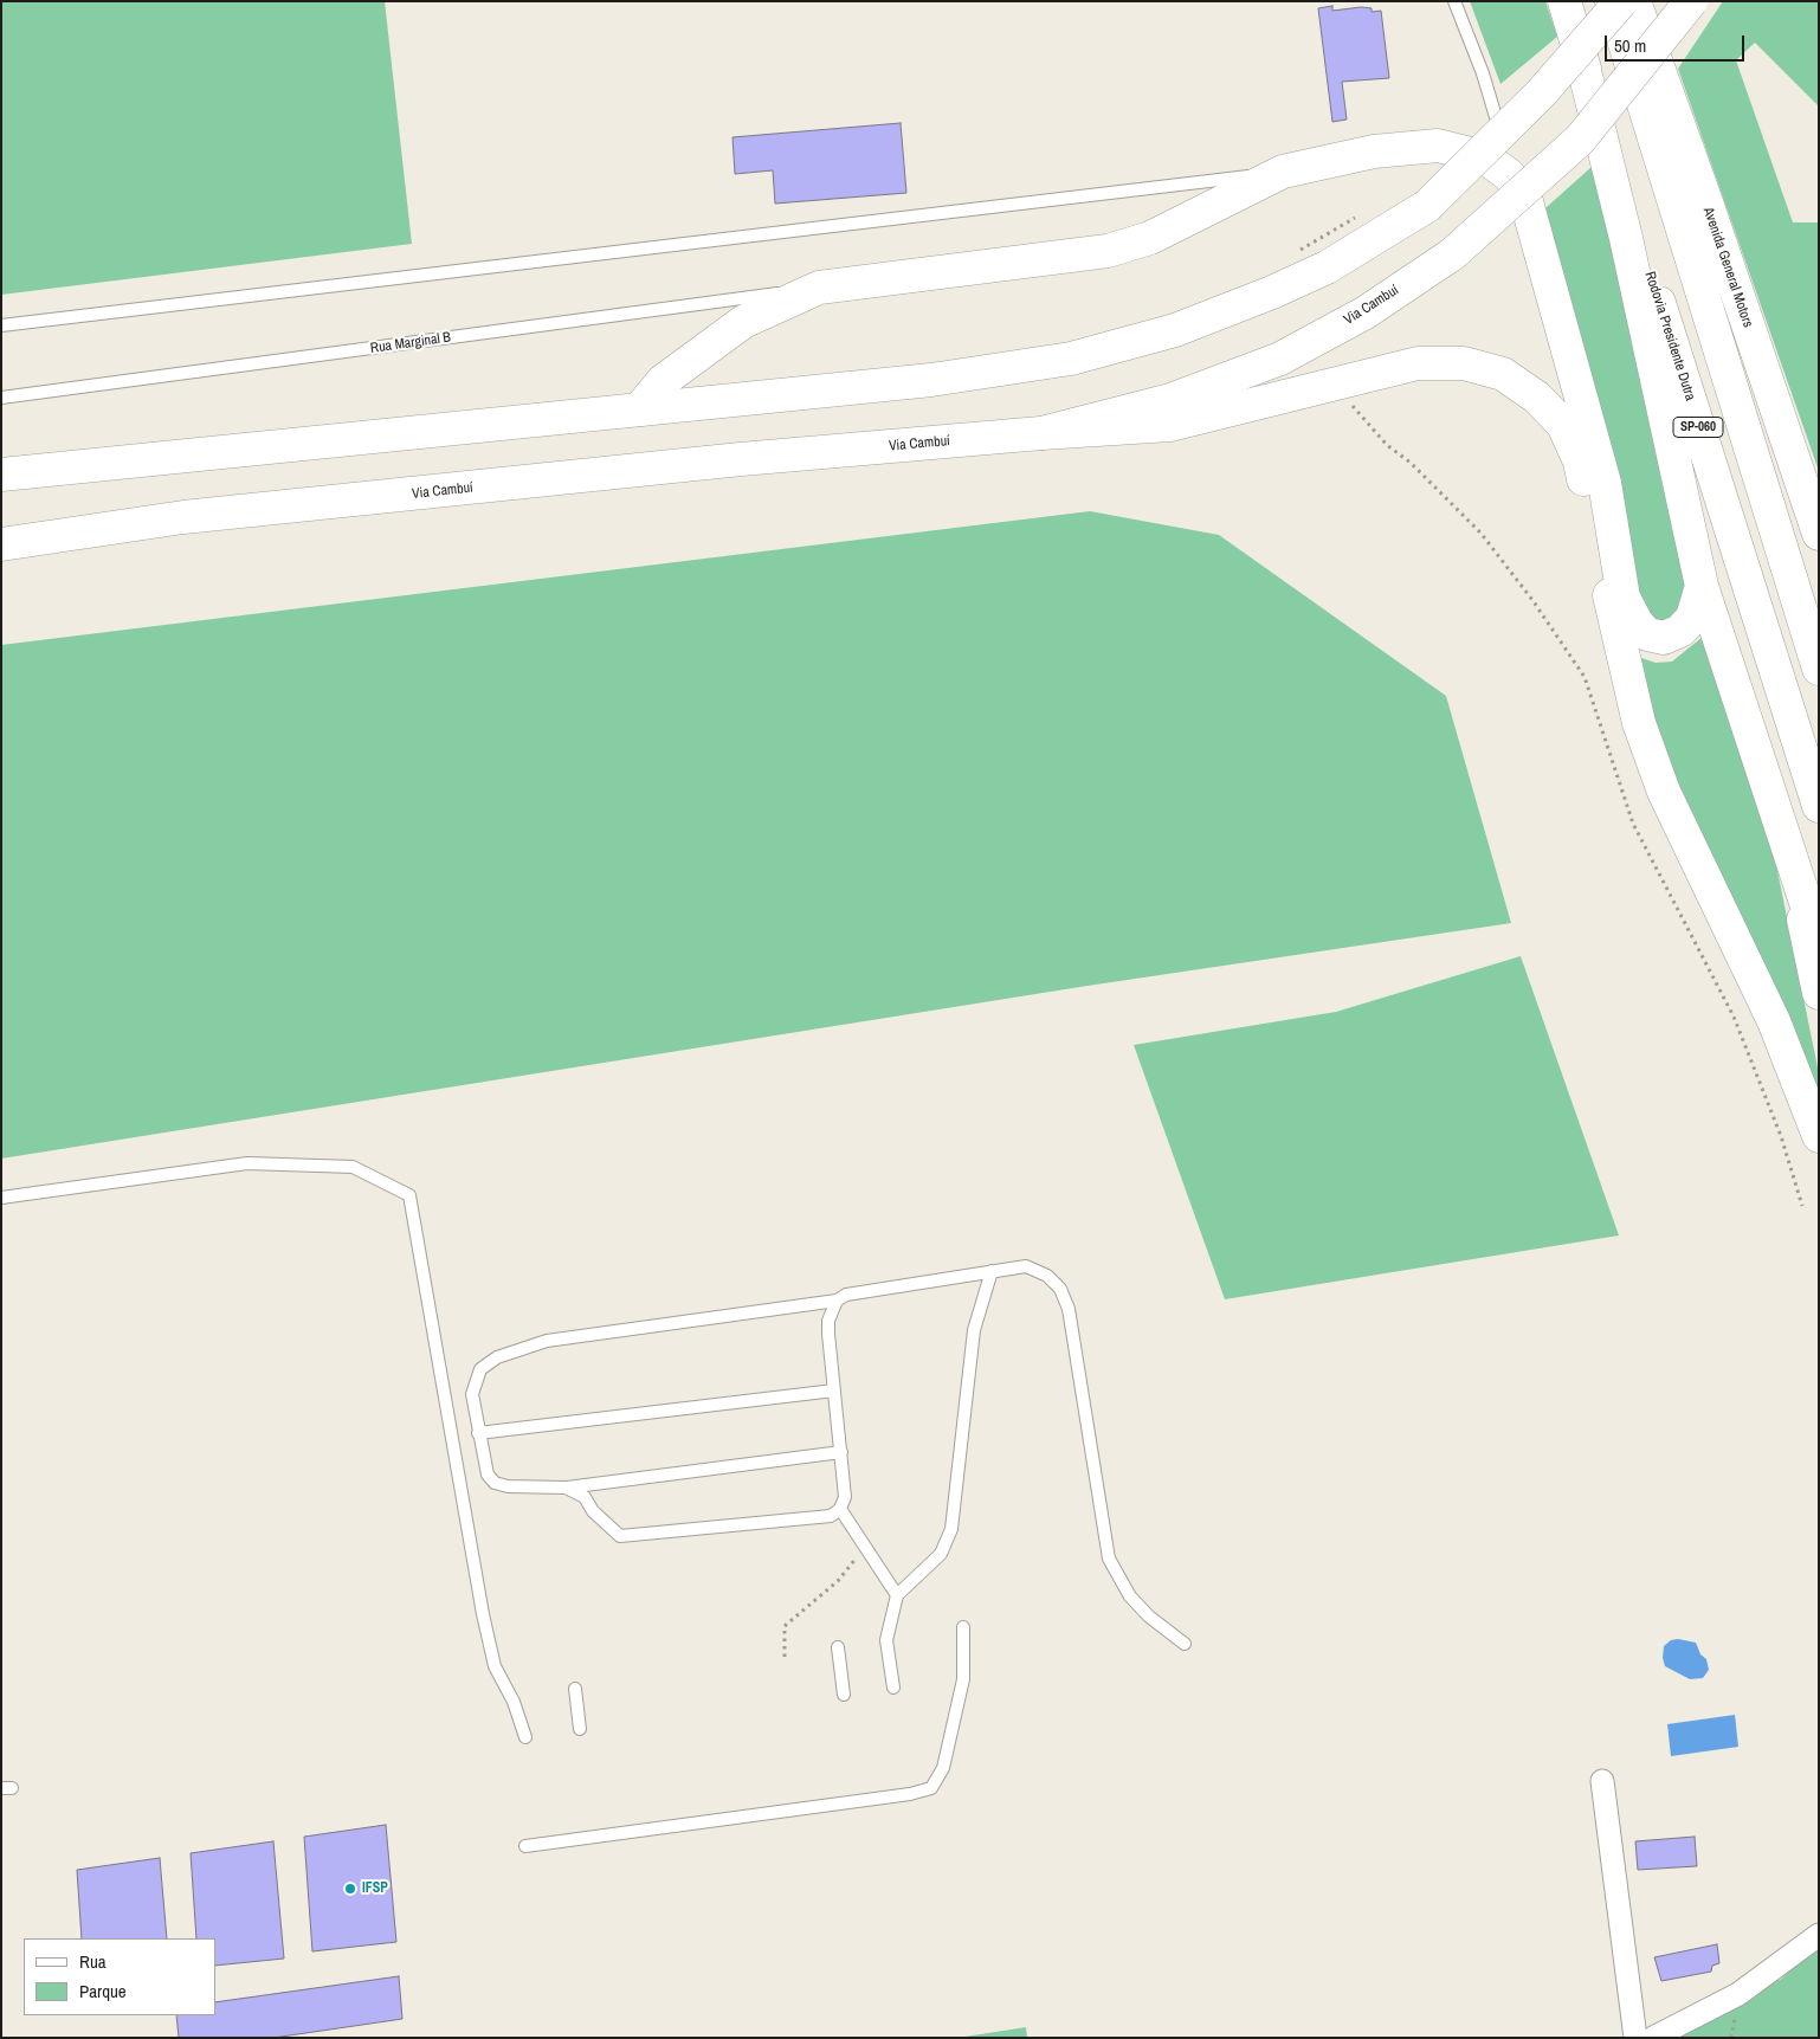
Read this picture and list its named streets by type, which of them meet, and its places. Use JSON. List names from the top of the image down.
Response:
{
  "streets": {
    "main road": [
      "Avenida General Motors",
      "Via Cambuí",
      "Rodovia Presidente Dutra",
      "SP-060"
    ],
    "lane": ["Rua Marginal B"]
  },
  "places": ["IFSP"],
  "legend": ["Rua", "Parque"],
  "scale_bar": "50 m"
}
